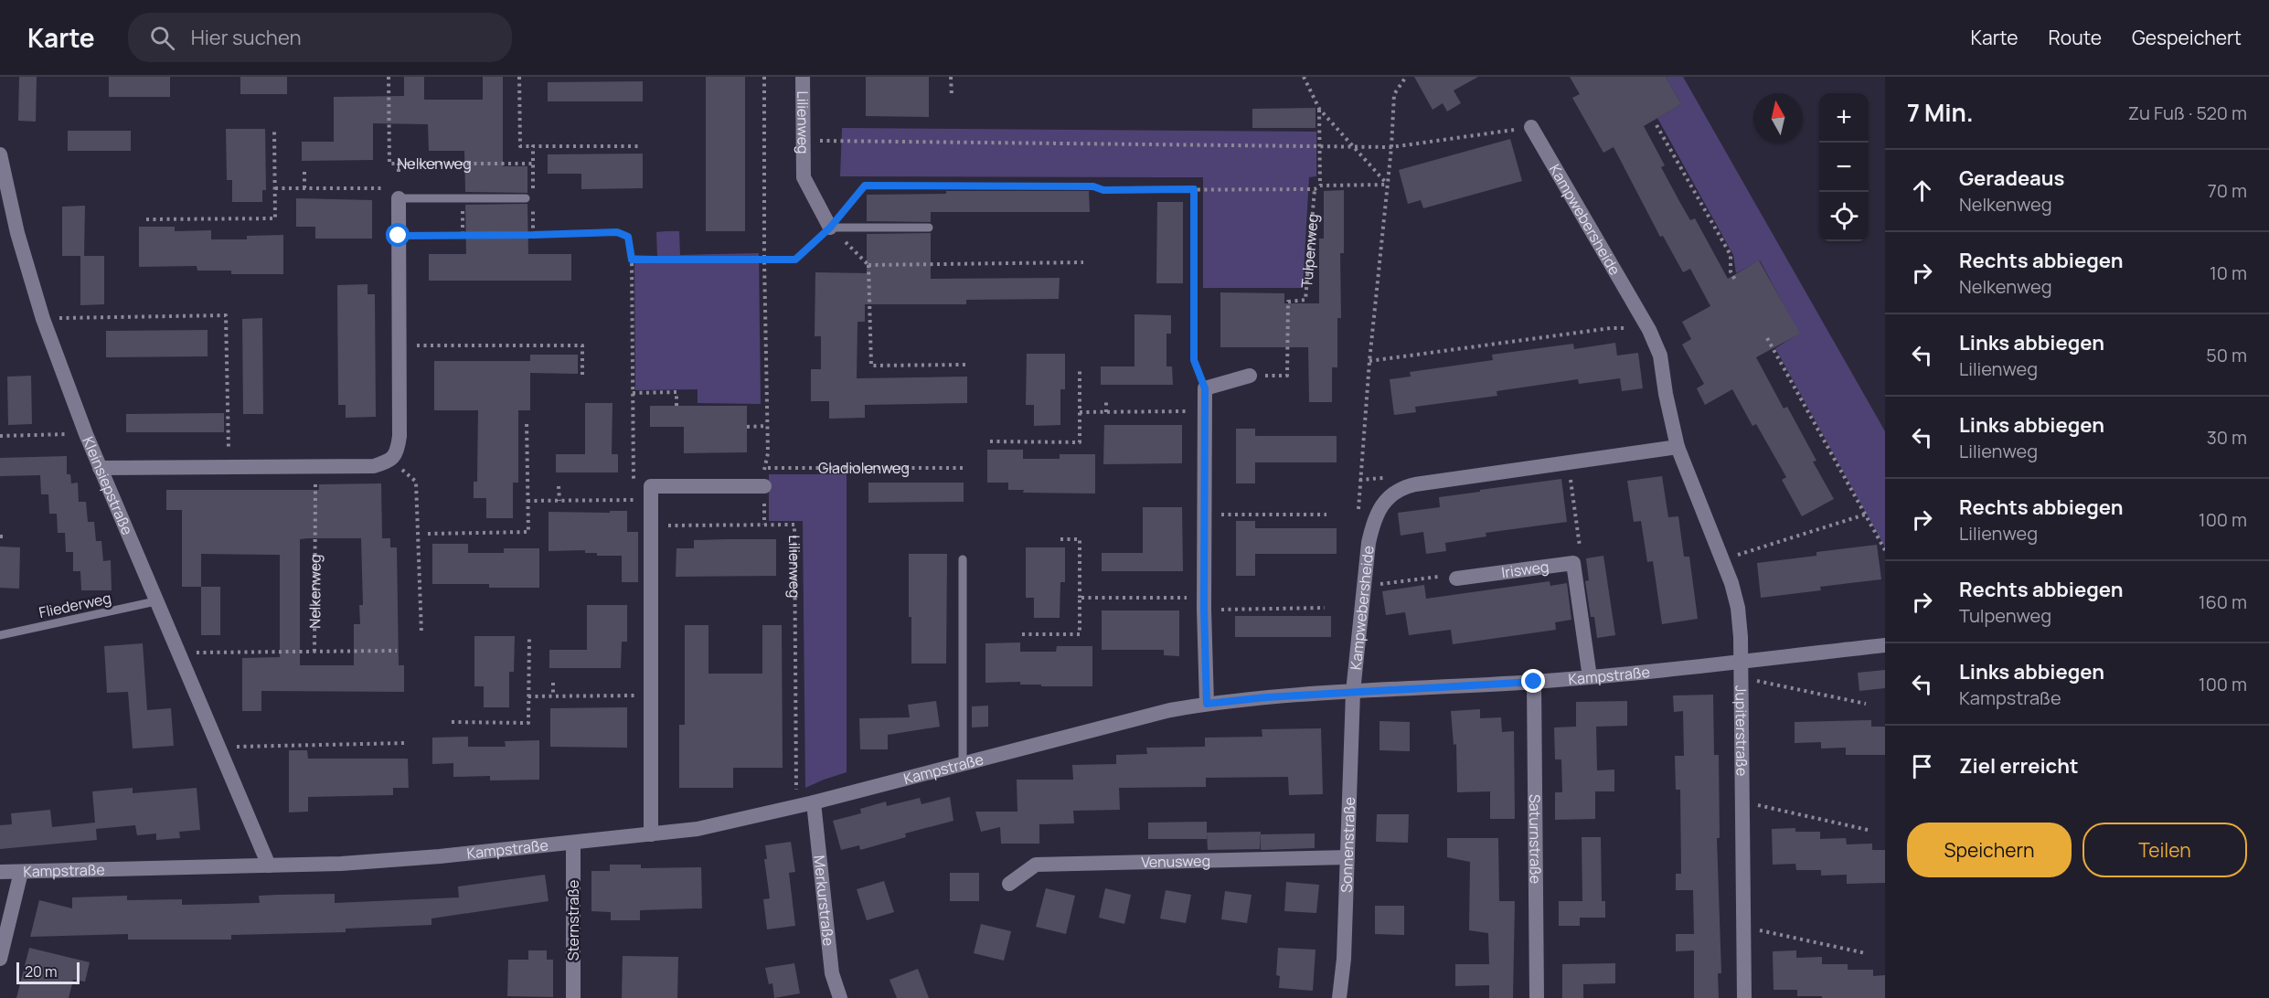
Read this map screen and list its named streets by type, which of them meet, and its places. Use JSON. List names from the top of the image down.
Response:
{
  "streets": {
    "street": [
      "Lilienweg",
      "Kampwebersheide",
      "Kleinsiepstraße",
      "Irisweg",
      "Kampstraße",
      "Jupiterstraße",
      "Saturnstraße",
      "Sonnenstraße",
      "Venusweg",
      "Merkurstraße",
      "Sternstraße"
    ],
    "lane": ["Fliederweg"],
    "path": ["Nelkenweg", "Tulpenweg", "Gladiolenweg"]
  },
  "crossings": [
    ["Lilienweg", "Kampstraße"],
    ["Kampwebersheide", "Kampstraße"],
    ["Kampwebersheide", "Jupiterstraße"],
    ["Kampwebersheide", "Sonnenstraße"],
    ["Kleinsiepstraße", "Fliederweg"],
    ["Kleinsiepstraße", "Kampstraße"],
    ["Kampstraße", "Jupiterstraße"],
    ["Kampstraße", "Saturnstraße"],
    ["Kampstraße", "Sonnenstraße"],
    ["Kampstraße", "Merkurstraße"],
    ["Kampstraße", "Sternstraße"],
    ["Sonnenstraße", "Venusweg"]
  ],
  "scale_bar": "20 m",
  "north": "top",
  "page": {
    "header": "Karte",
    "search": "Hier suchen",
    "nav": ["Karte", "Route", "Gespeichert"],
    "heading": ["7 Min.", "Zu Fuß · 520 m"],
    "map_buttons": ["+", "−"],
    "list": [
      ["Geradeaus", "Nelkenweg", "70 m"],
      ["Rechts abbiegen", "Nelkenweg", "10 m"],
      ["Links abbiegen", "Lilienweg", "50 m"],
      ["Links abbiegen", "Lilienweg", "30 m"],
      ["Rechts abbiegen", "Lilienweg", "100 m"],
      ["Rechts abbiegen", "Tulpenweg", "160 m"],
      ["Links abbiegen", "Kampstraße", "100 m"],
      "Ziel erreicht"
    ],
    "buttons": ["Speichern", "Teilen"],
    "scale": "20 m"
  }
}
